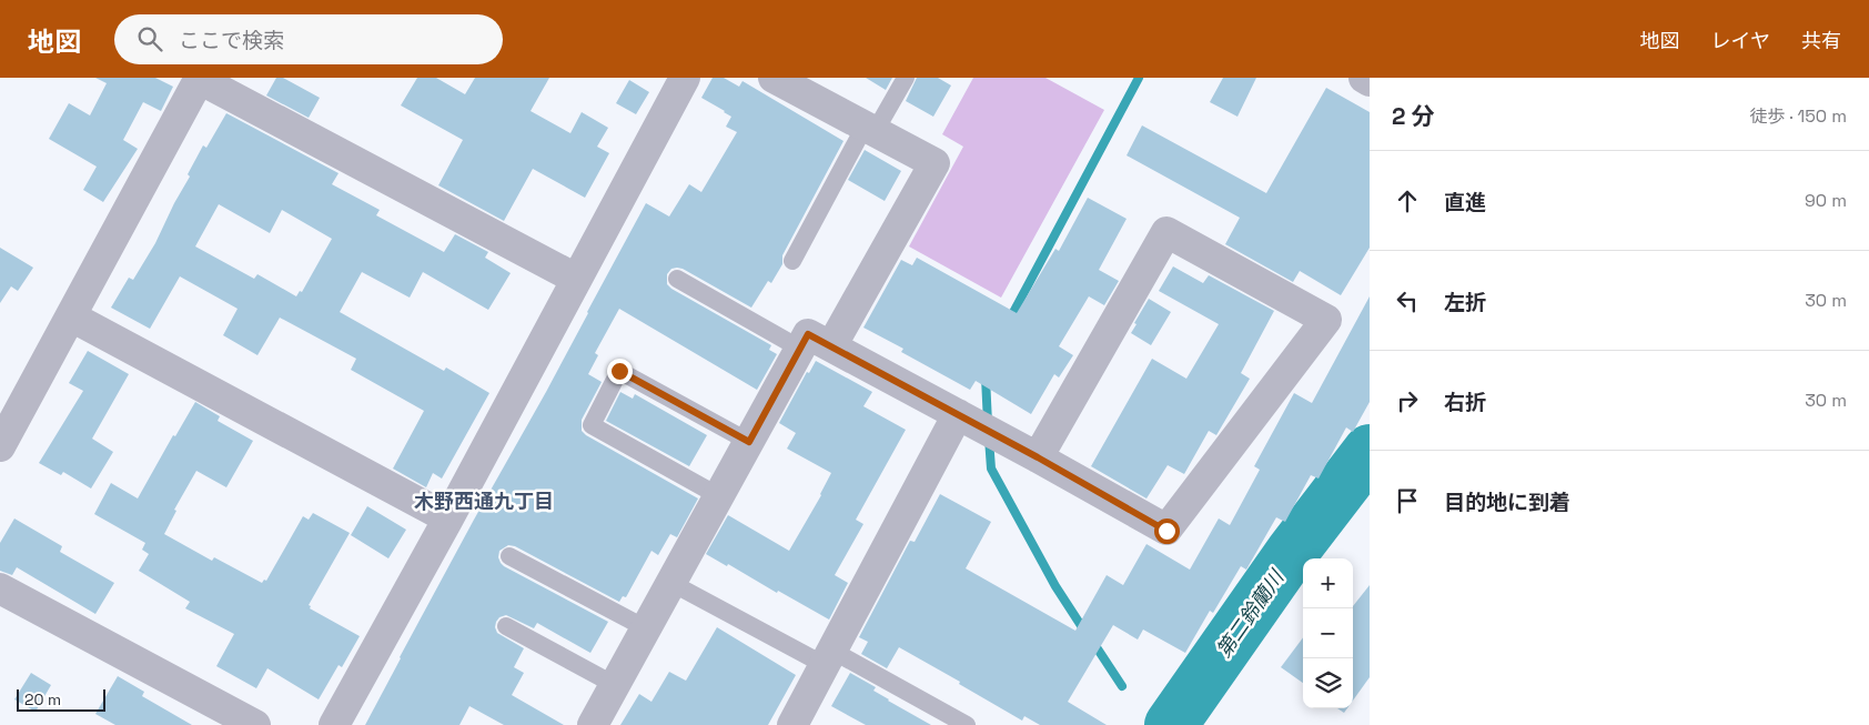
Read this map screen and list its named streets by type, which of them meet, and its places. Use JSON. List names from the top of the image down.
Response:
{
  "districts": ["木野西通九丁目"],
  "water": ["第二鈴蘭川"],
  "scale_bar": "20 m",
  "page": {
    "header": "地図",
    "search": "ここで検索",
    "nav": ["地図", "レイヤ", "共有"],
    "heading": ["2 分", "徒歩 · 150 m"],
    "list": [
      ["直進", "90 m"],
      ["左折", "30 m"],
      ["右折", "30 m"],
      "目的地に到着"
    ],
    "map_buttons": ["+", "−"],
    "scale": "20 m"
  }
}
